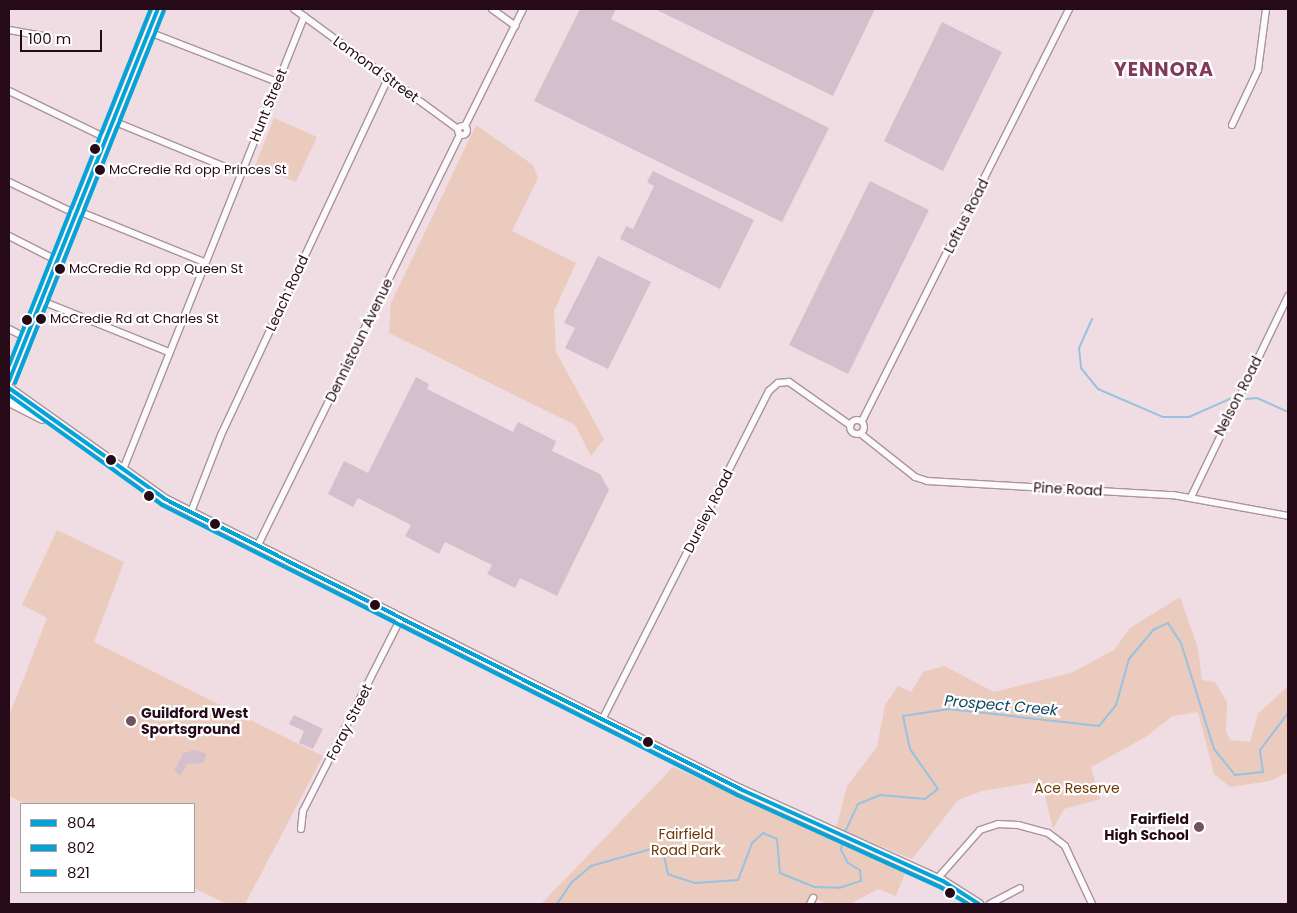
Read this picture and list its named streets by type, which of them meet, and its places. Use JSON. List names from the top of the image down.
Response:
{
  "streets": {
    "street": [
      "Lomond Street",
      "Hunt Street",
      "Loftus Road",
      "Leach Road",
      "Dennistoun Avenue",
      "Nelson Road",
      "Pine Road",
      "Dursley Road",
      "Foray Street"
    ]
  },
  "crossings": [
    ["Lomond Street", "Hunt Street"],
    ["Lomond Street", "Leach Road"],
    ["Lomond Street", "Dennistoun Avenue"],
    ["Nelson Road", "Pine Road"],
    ["Pine Road", "Dursley Road"]
  ],
  "districts": ["YENNORA"],
  "water": ["Prospect Creek"],
  "parks": ["Ace Reserve", "Fairfield Road Park"],
  "places": [
    "McCredie Rd opp Princes St",
    "McCredie Rd opp Queen St",
    "McCredie Rd at Charles St",
    "Guildford West Sportsground",
    "Fairfield High School"
  ],
  "lines": ["transit line 804", "transit line 821", "transit line 802"],
  "legend": ["804", "802", "821"],
  "scale_bar": "100 m"
}
